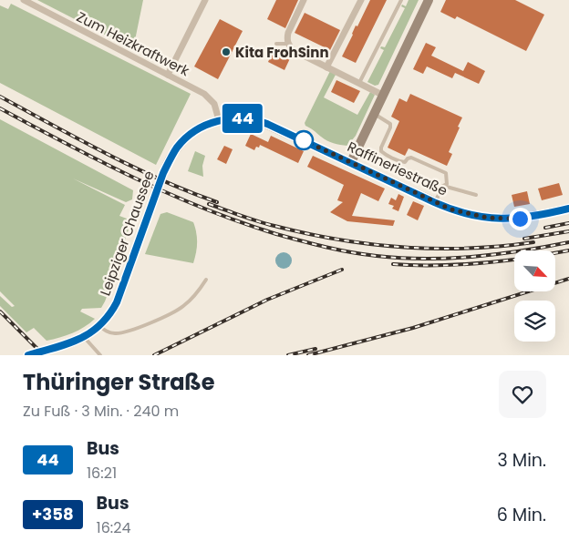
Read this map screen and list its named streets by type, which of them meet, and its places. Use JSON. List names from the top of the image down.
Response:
{
  "streets": {
    "main road": ["Raffineriestraße", "Leipziger Chaussee"],
    "street": ["Zum Heizkraftwerk"]
  },
  "crossings": [
    ["Zum Heizkraftwerk", "Raffineriestraße"],
    ["Zum Heizkraftwerk", "Leipziger Chaussee"],
    ["Raffineriestraße", "Leipziger Chaussee"]
  ],
  "places": ["Kita FrohSinn"],
  "lines": ["bus line 44"],
  "north": "bottom right",
  "page": {
    "on_map": "44",
    "heading": ["Thüringer Straße", "Zu Fuß · 3 Min. · 240 m"],
    "list": [
      {
        "mark": "44",
        "name": "Bus",
        "note": "16:21",
        "value": "3 Min."
      },
      {
        "mark": "+358",
        "name": "Bus",
        "note": "16:24",
        "value": "6 Min."
      }
    ]
  }
}
